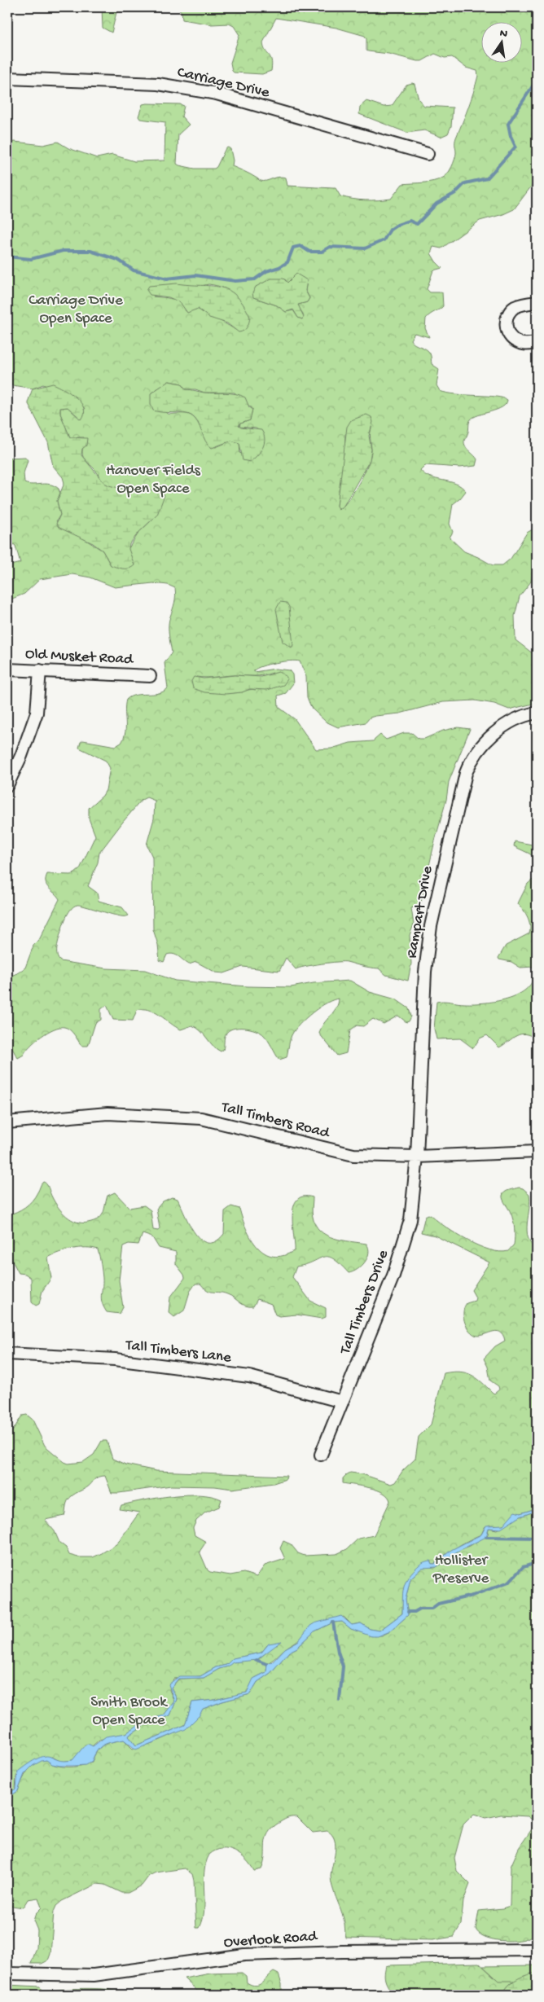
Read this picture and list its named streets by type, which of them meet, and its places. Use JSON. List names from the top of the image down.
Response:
{
  "streets": {
    "street": [
      "Carriage Drive",
      "Old Musket Road",
      "Rampart Drive",
      "Tall Timbers Road",
      "Tall Timbers Drive",
      "Tall Timbers Lane",
      "Overlook Road"
    ]
  },
  "crossings": [
    ["Rampart Drive", "Tall Timbers Road"],
    ["Rampart Drive", "Tall Timbers Drive"],
    ["Tall Timbers Road", "Tall Timbers Drive"],
    ["Tall Timbers Drive", "Tall Timbers Lane"]
  ],
  "parks": [
    "Carriage Drive Open Space",
    "Hanover Fields Open Space",
    "Hollister Preserve",
    "Smith Brook Open Space"
  ],
  "north": "top"
}
